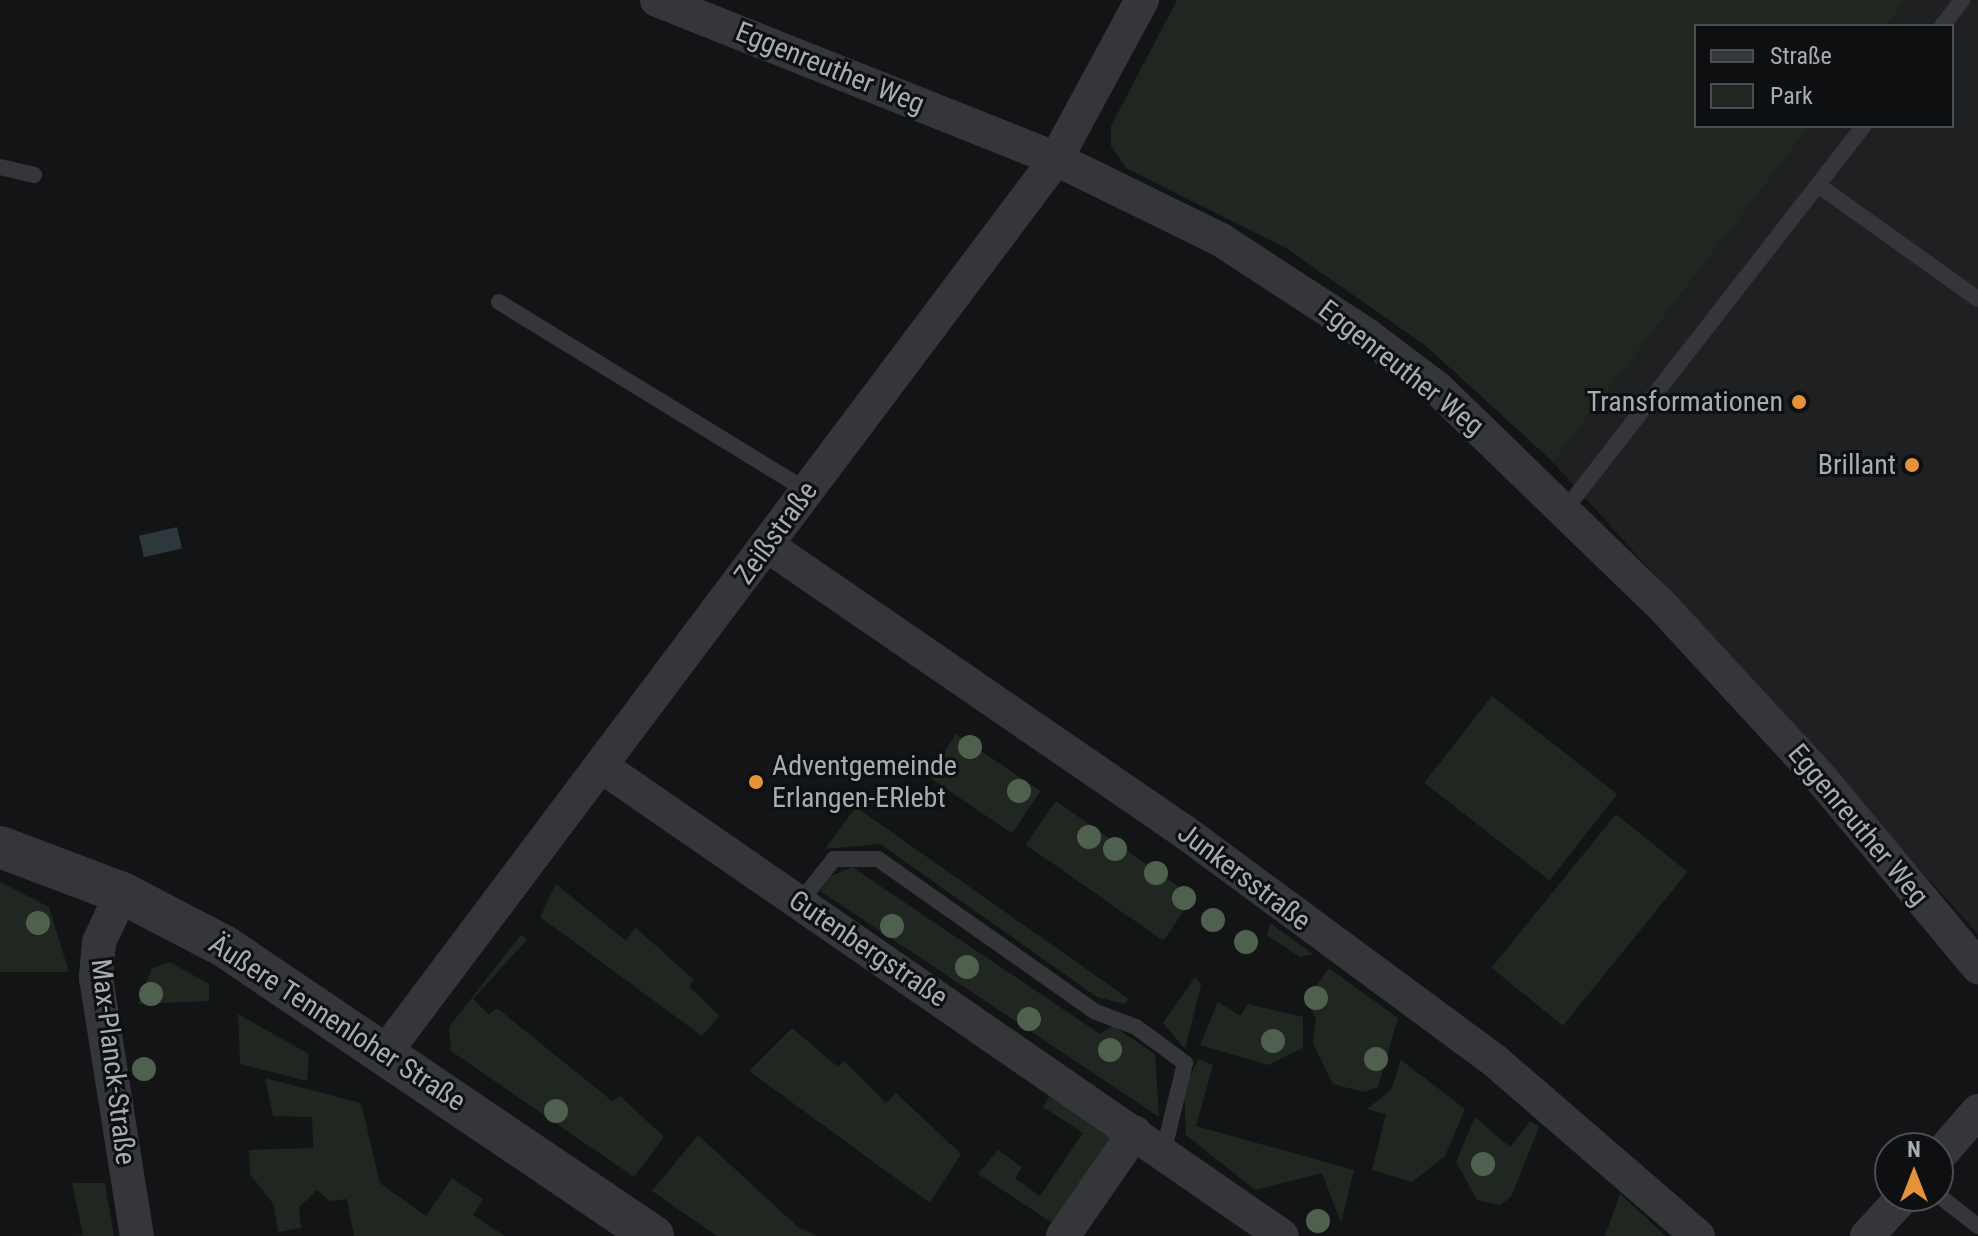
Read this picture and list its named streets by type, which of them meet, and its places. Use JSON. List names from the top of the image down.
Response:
{
  "streets": {
    "street": [
      "Eggenreuther Weg",
      "Zeißstraße",
      "Junkersstraße",
      "Gutenbergstraße",
      "Äußere Tennenloher Straße",
      "Max-Planck-Straße"
    ]
  },
  "crossings": [
    ["Eggenreuther Weg", "Zeißstraße"],
    ["Zeißstraße", "Junkersstraße"],
    ["Zeißstraße", "Gutenbergstraße"],
    ["Zeißstraße", "Äußere Tennenloher Straße"],
    ["Äußere Tennenloher Straße", "Max-Planck-Straße"]
  ],
  "places": ["Transformationen", "Brillant", "Adventgemeinde Erlangen-ERlebt"],
  "legend": ["Straße", "Park"],
  "north": "top"
}
